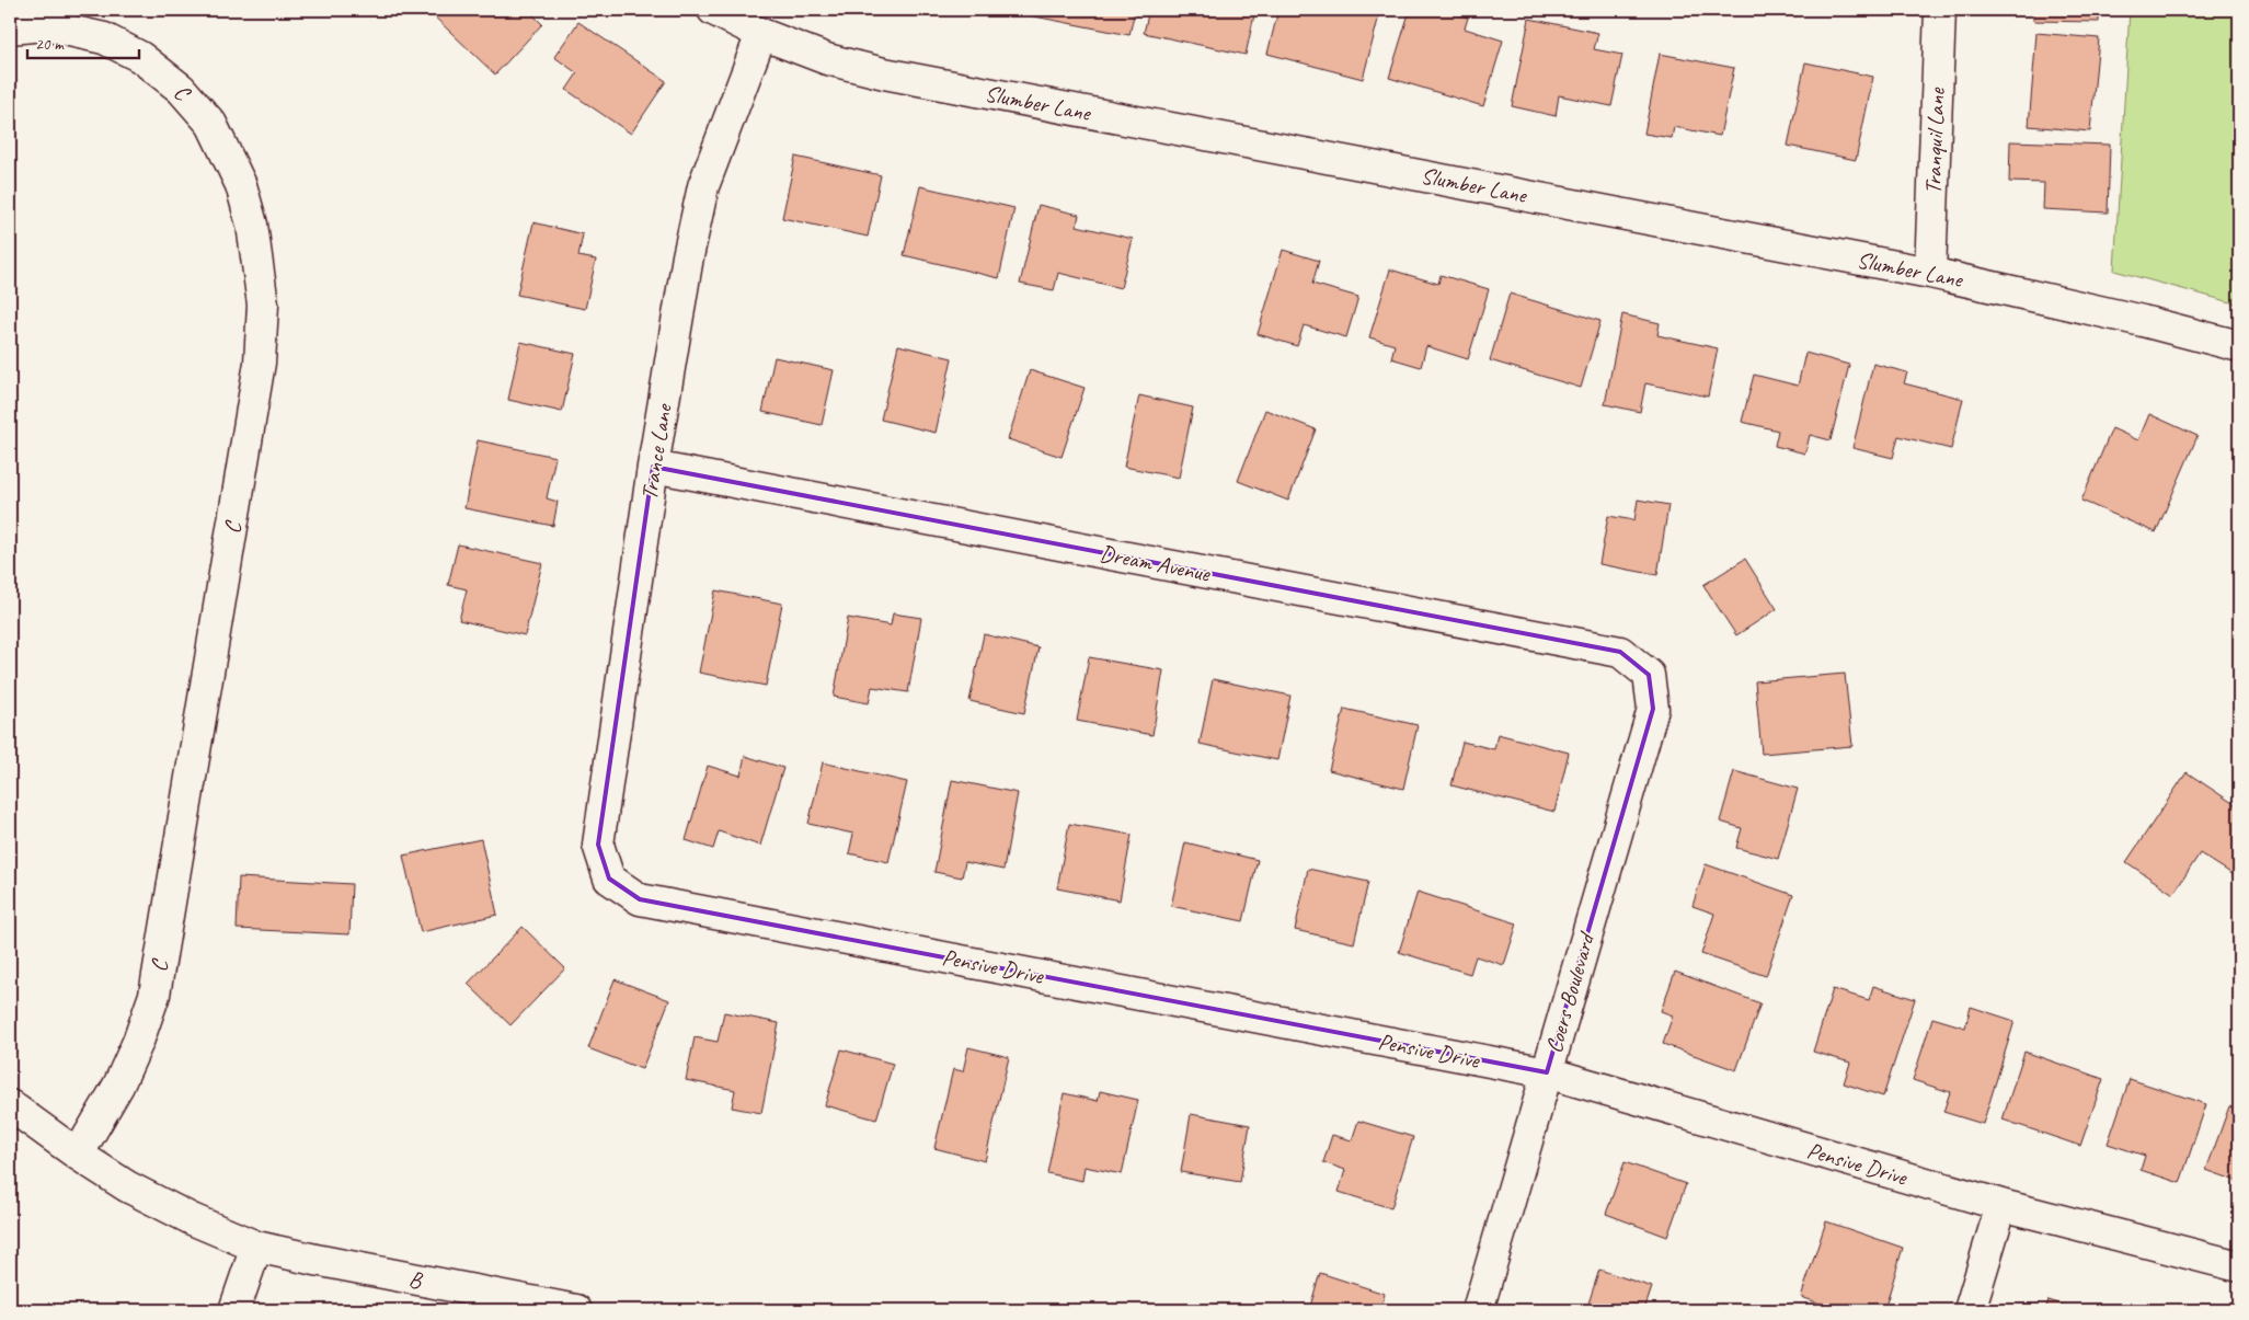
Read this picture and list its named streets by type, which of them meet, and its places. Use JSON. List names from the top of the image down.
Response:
{
  "streets": {
    "street": [
      "C",
      "Slumber Lane",
      "Tranquil Lane",
      "Trance Lane",
      "Dream Avenue",
      "Pensive Drive",
      "Coers Boulevard",
      "B"
    ]
  },
  "crossings": [
    ["C", "B"],
    ["Slumber Lane", "Tranquil Lane"],
    ["Slumber Lane", "Trance Lane"],
    ["Trance Lane", "Dream Avenue"],
    ["Trance Lane", "Pensive Drive"],
    ["Dream Avenue", "Coers Boulevard"],
    ["Pensive Drive", "Coers Boulevard"]
  ],
  "scale_bar": "20 m"
}
